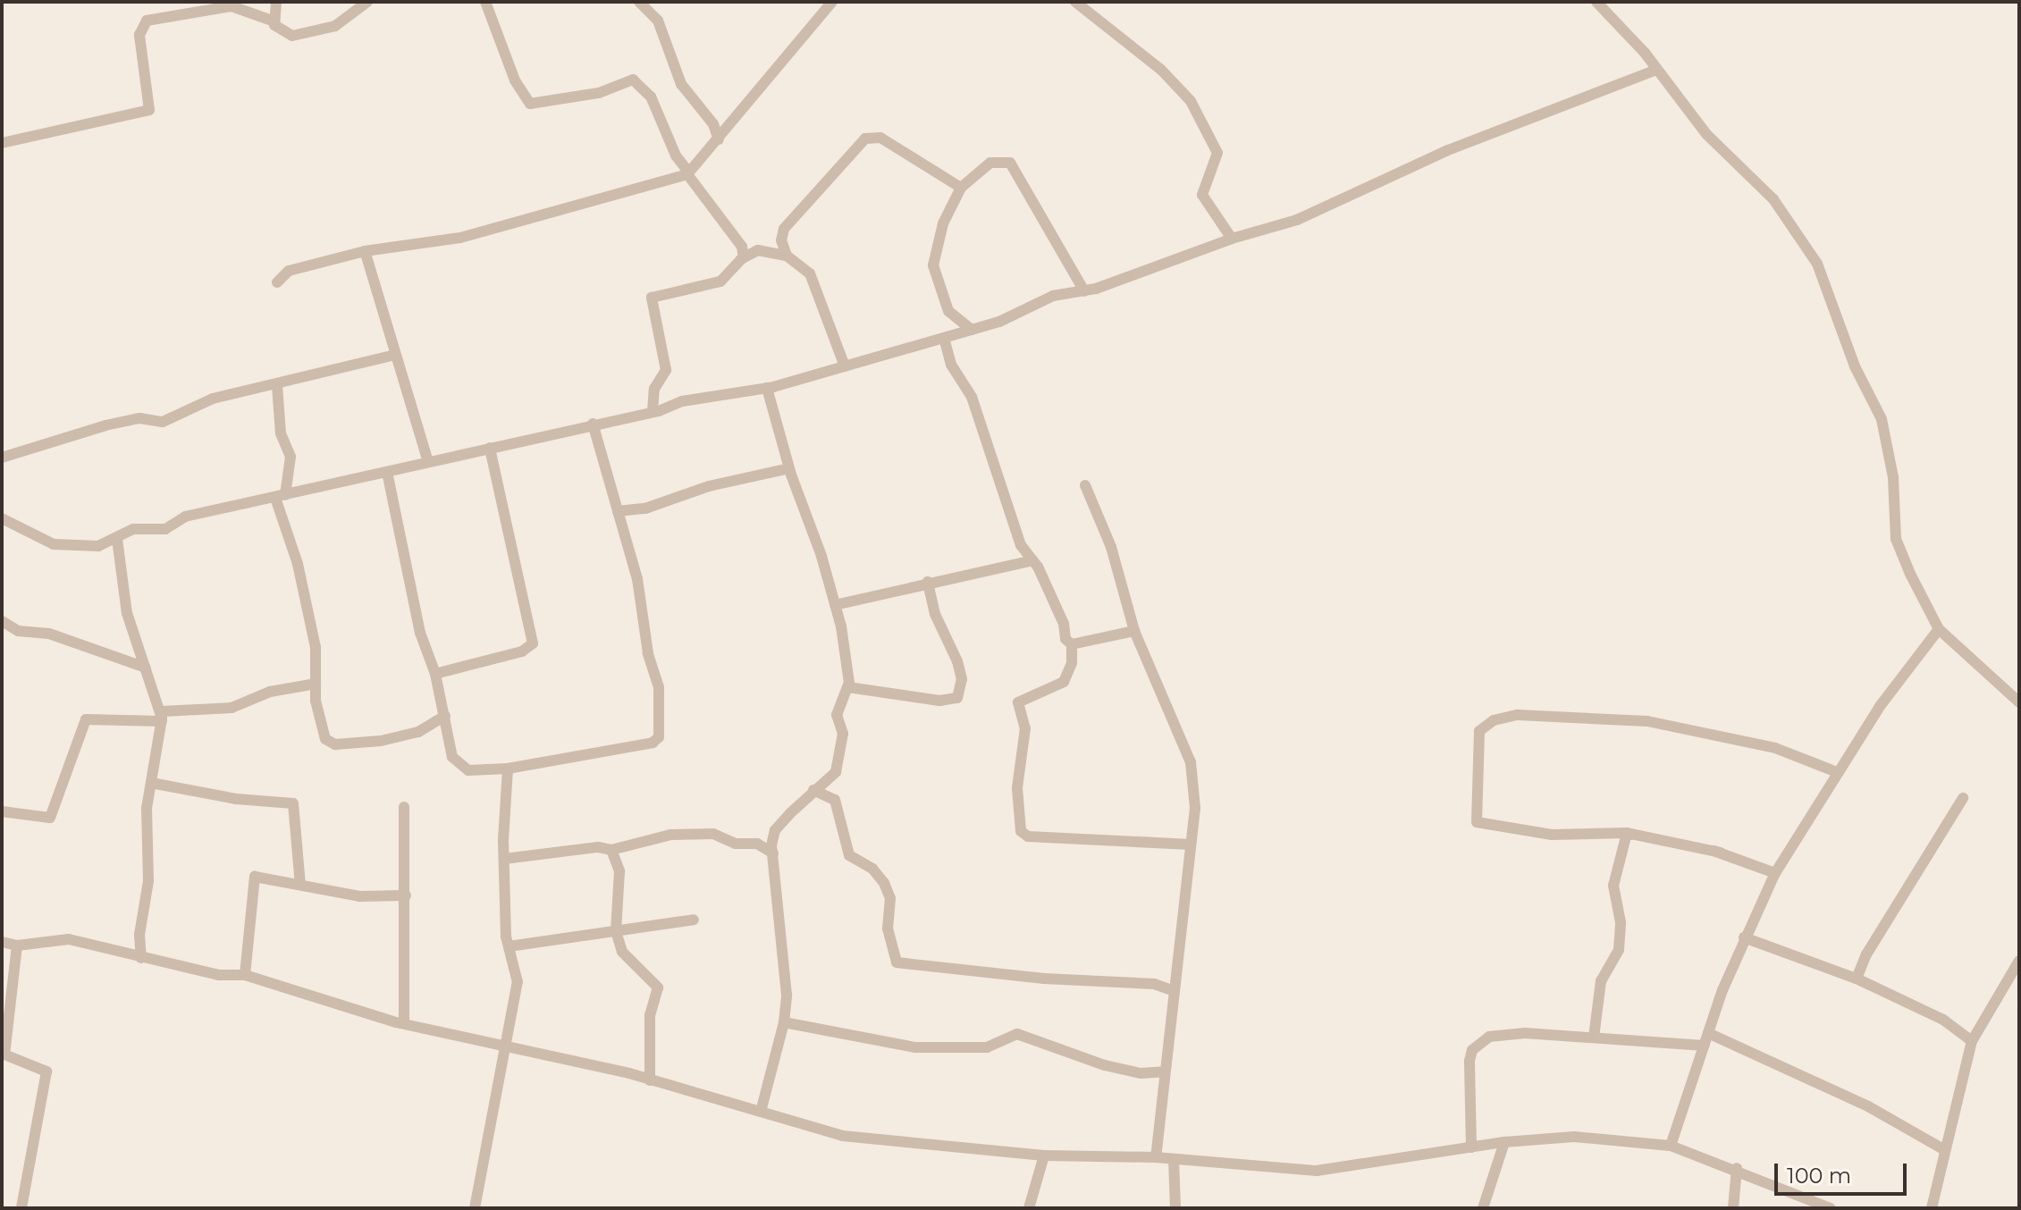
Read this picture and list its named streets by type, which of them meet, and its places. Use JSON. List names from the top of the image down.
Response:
{
  "scale_bar": "100 m"
}
